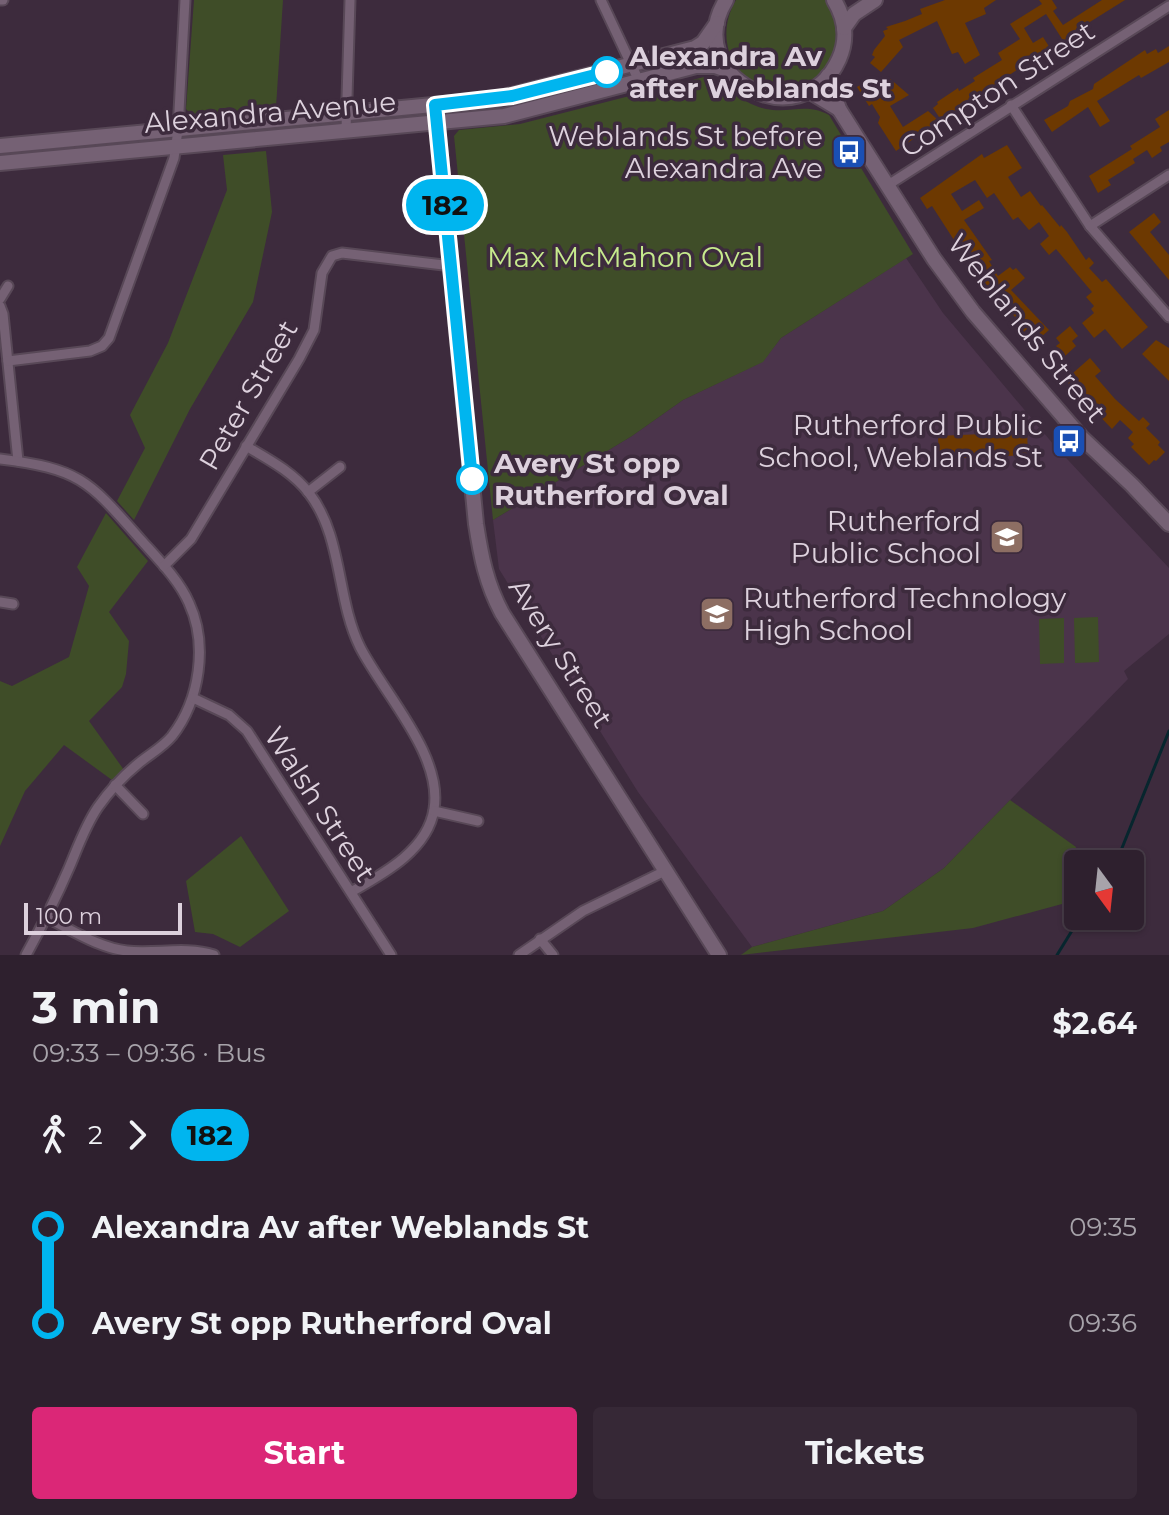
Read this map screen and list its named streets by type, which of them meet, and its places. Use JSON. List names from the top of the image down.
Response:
{
  "streets": {
    "main road": ["Alexandra Avenue", "Weblands Street", "Avery Street"],
    "street": ["Compton Street", "Peter Street", "Walsh Street"]
  },
  "crossings": [
    ["Compton Street", "Weblands Street"],
    ["Alexandra Avenue", "Avery Street"],
    ["Peter Street", "Avery Street"]
  ],
  "parks": ["Max McMahon Oval"],
  "places": {
    "other": ["Alexandra Av after Weblands St", "Avery St opp Rutherford Oval"],
    "bus stop": ["Weblands St before Alexandra Ave", "Rutherford Public School, Weblands St"],
    "school or university": ["Rutherford Public School", "Rutherford Technology High School"]
  },
  "lines": ["bus line 182"],
  "scale_bar": "100 m",
  "north": "bottom",
  "page": {
    "on_map": "182",
    "scale": "100 m",
    "heading": ["3 min", "09:33 – 09:36 · Bus", "$2.64"],
    "legs": ["2", "182"],
    "list": [
      {
        "name": "Alexandra Av after Weblands St",
        "value": "09:35"
      },
      {
        "name": "Avery St opp Rutherford Oval",
        "value": "09:36"
      }
    ],
    "buttons": ["Start", "Tickets"]
  }
}
